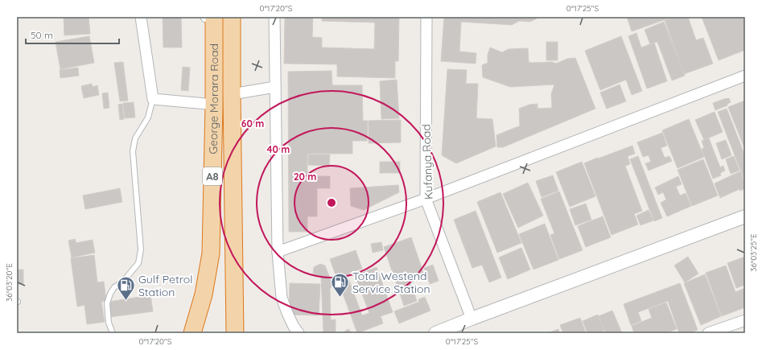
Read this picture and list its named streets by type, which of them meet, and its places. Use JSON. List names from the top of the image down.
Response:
{
  "streets": {
    "highway": ["George Morara Road", "A8"],
    "street": ["Kufanya Road"]
  },
  "places": {
    "fuel station": ["Total Westend Service Station", "Gulf Petrol Station"]
  },
  "scale_bar": "50 m",
  "coordinates": [
    "0°17'20\"S",
    "0°17'25\"S",
    "36°03'25\"E",
    "36°03'20\"E"
  ],
  "rings": ["60 m", "40 m", "20 m"]
}
